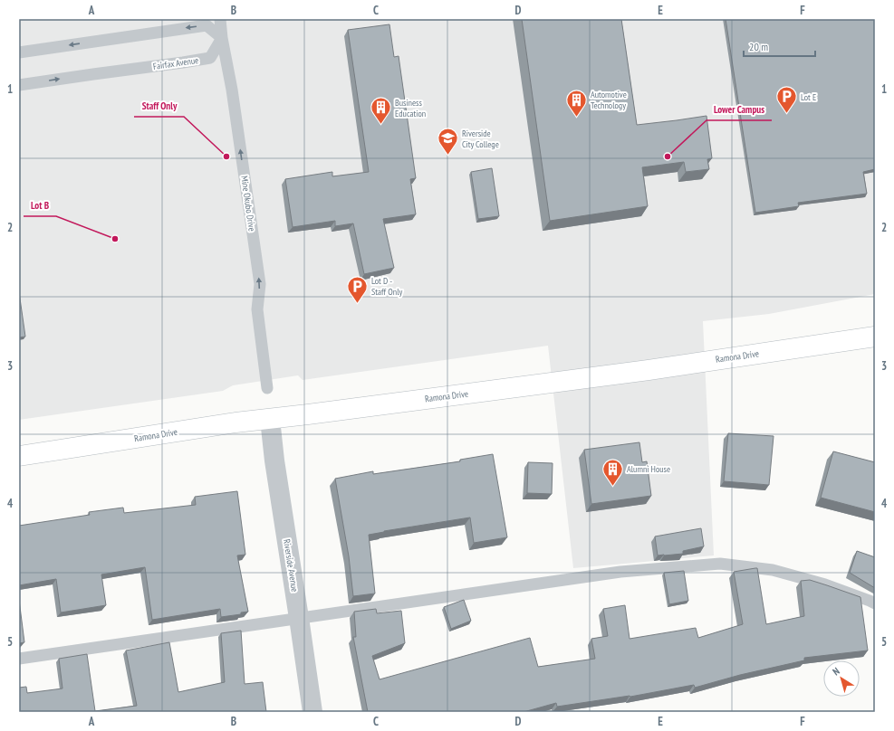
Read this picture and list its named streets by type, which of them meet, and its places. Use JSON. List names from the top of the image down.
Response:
{
  "streets": {
    "street": ["Ramona Drive", "Riverside Avenue"],
    "lane": ["Fairfax Avenue", "Mine Okubo Drive"]
  },
  "crossings": [
    ["Fairfax Avenue", "Mine Okubo Drive"],
    ["Ramona Drive", "Riverside Avenue"]
  ],
  "one_way": ["Mine Okubo Drive"],
  "places": {
    "parking": ["Lot E", "Lot D - Staff Only"],
    "building": ["Automotive Technology", "Business Education", "Alumni House"],
    "school or university": ["Riverside City College"],
    "other": ["Staff Only", "Lower Campus", "Lot B"]
  },
  "scale_bar": "20 m",
  "north": "top left",
  "grid": {
    "columns": [
      "A",
      "B",
      "C",
      "D",
      "E",
      "F"
    ],
    "rows": [
      "1",
      "2",
      "3",
      "4",
      "5"
    ]
  }
}
